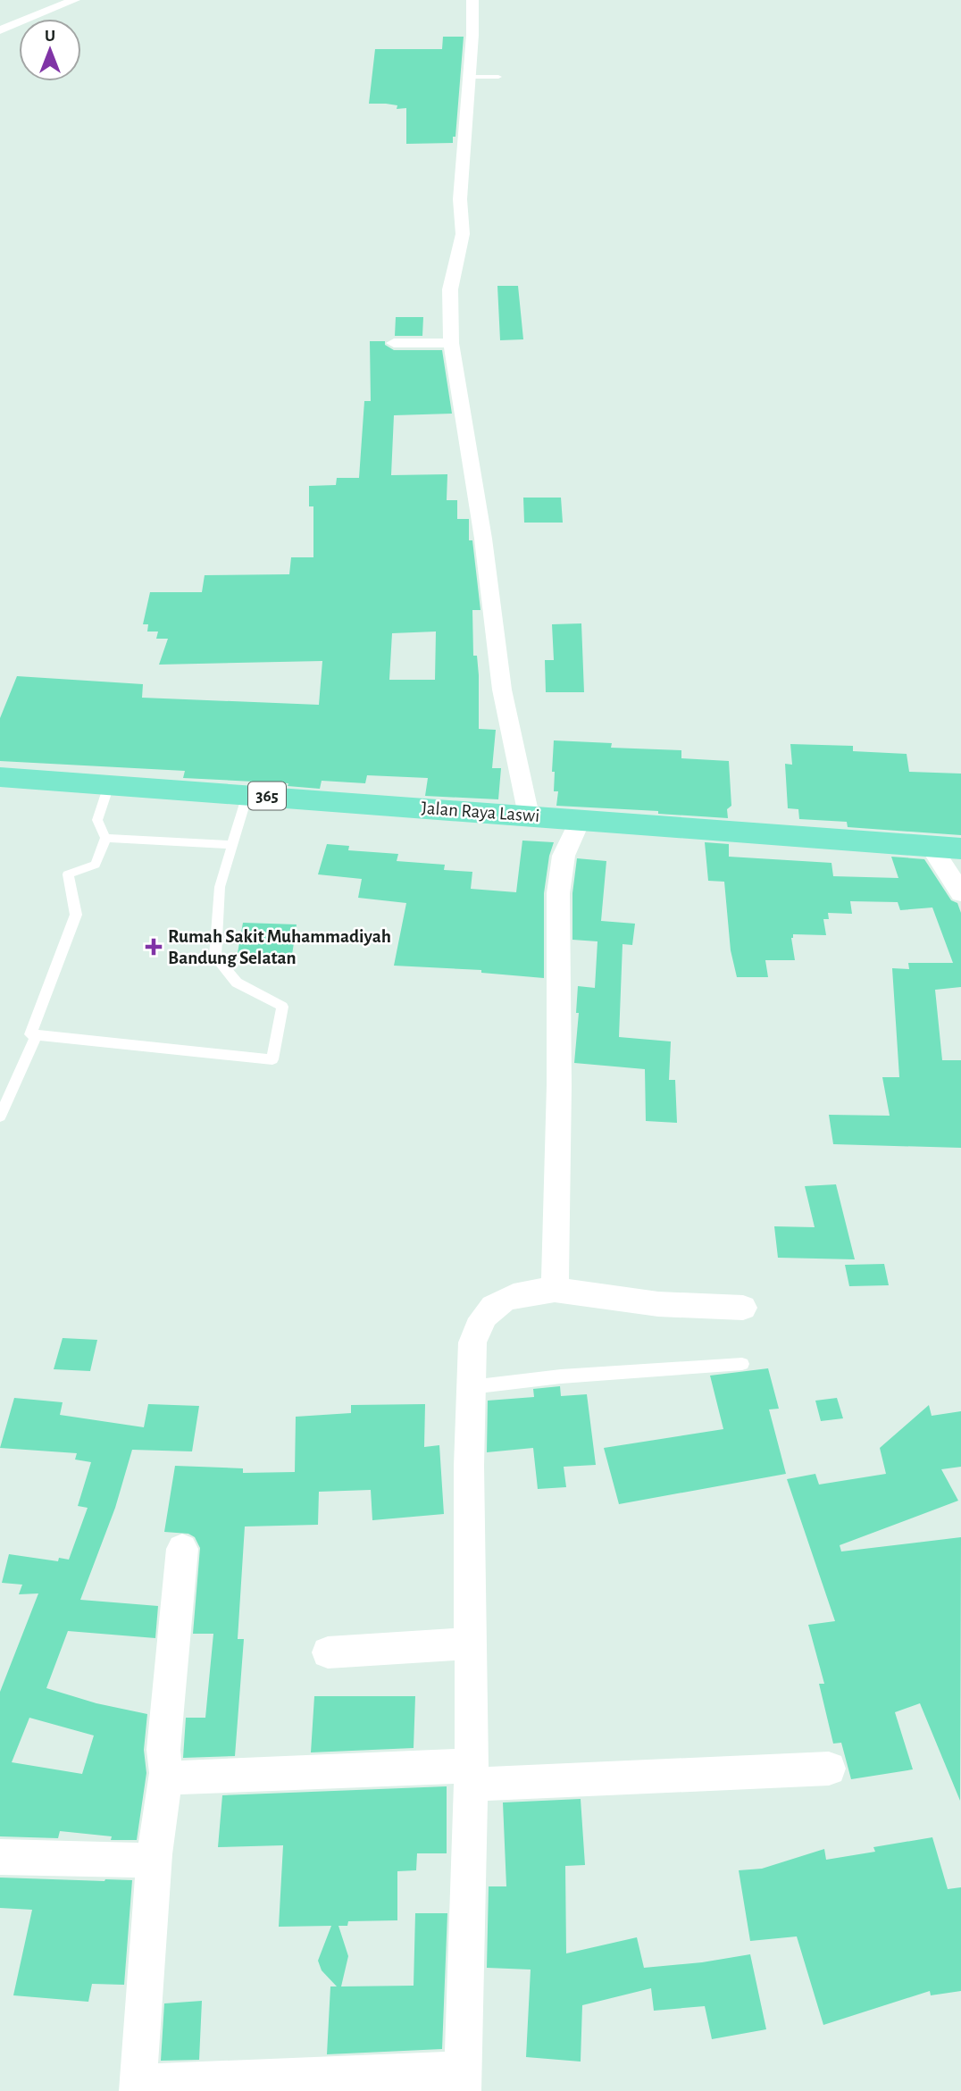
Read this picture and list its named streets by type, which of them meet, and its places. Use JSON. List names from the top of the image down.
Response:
{
  "streets": {
    "main road": ["365", "Jalan Raya Laswi"]
  },
  "places": {
    "health": ["Rumah Sakit Muhammadiyah Bandung Selatan"]
  },
  "north": "top"
}
